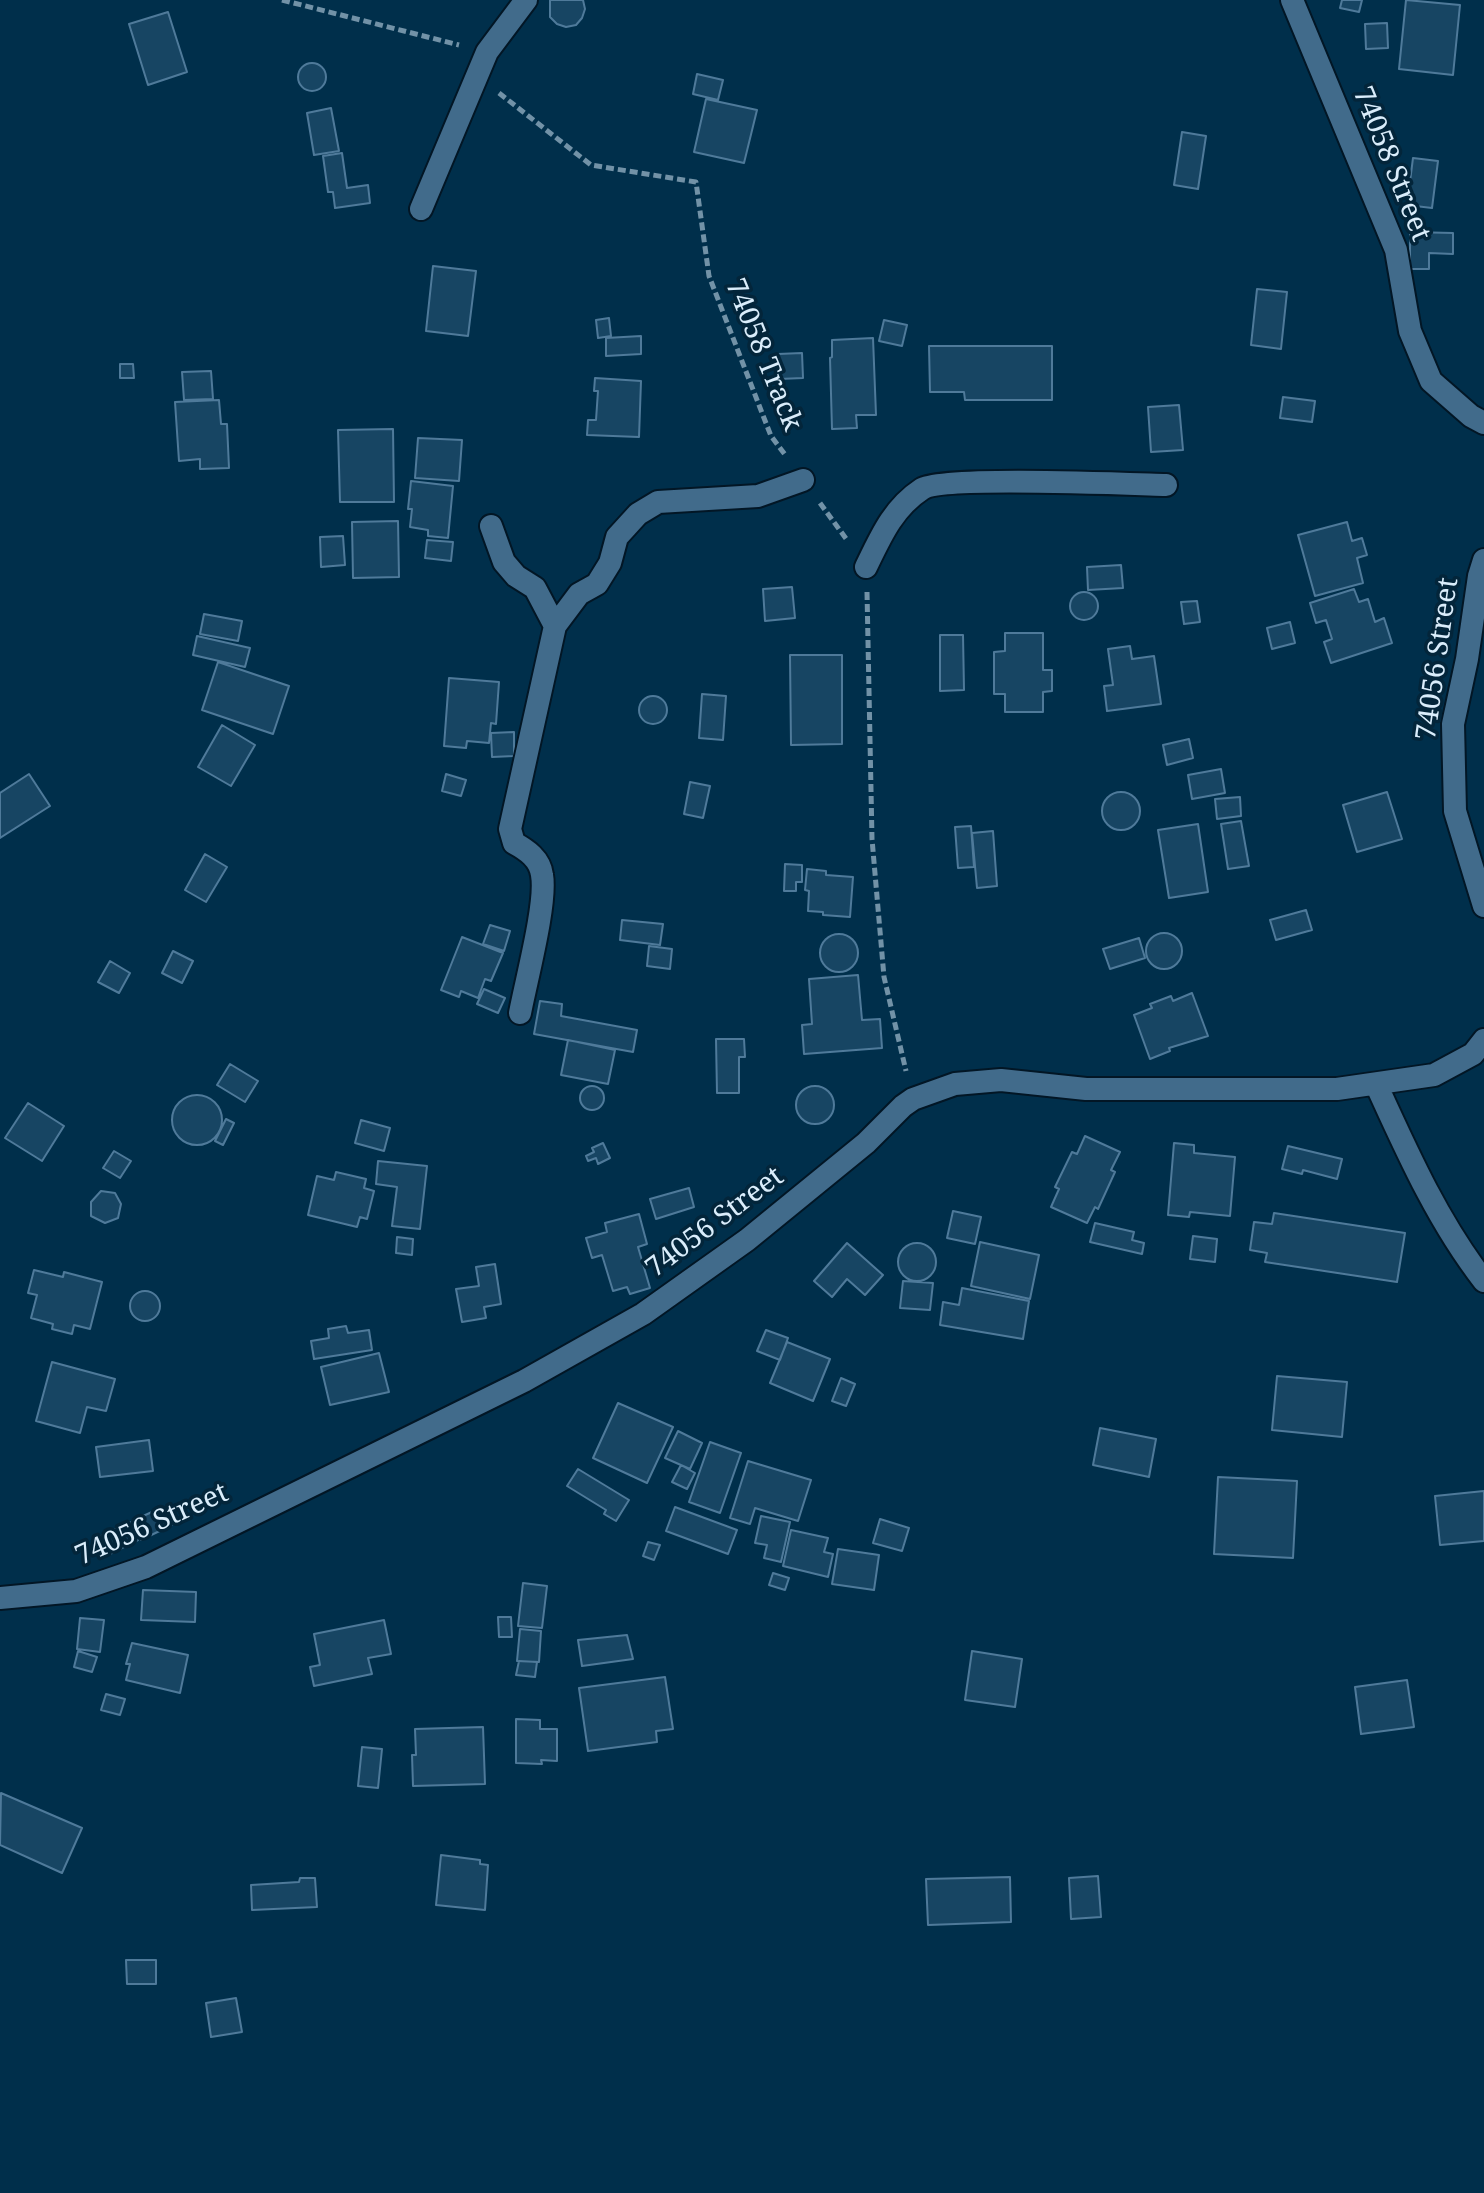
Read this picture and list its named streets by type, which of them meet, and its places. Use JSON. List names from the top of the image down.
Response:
{
  "streets": {
    "street": ["74058 Street", "74056 Street"],
    "path": ["74058 Track"]
  }
}
